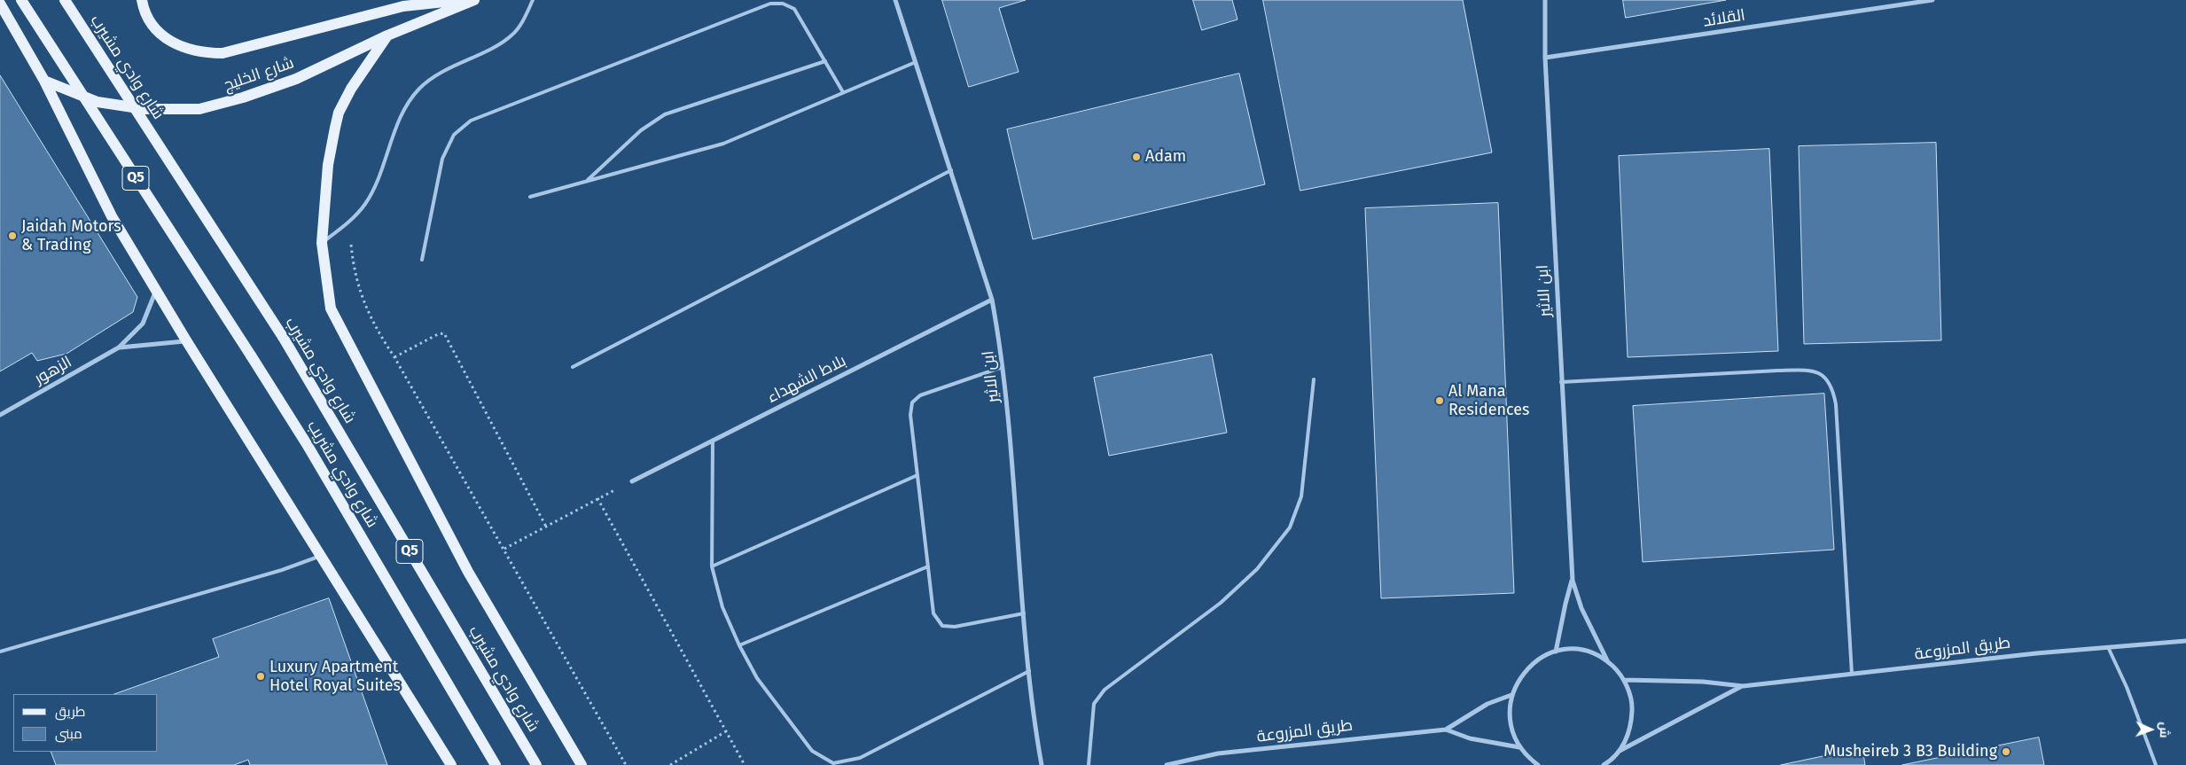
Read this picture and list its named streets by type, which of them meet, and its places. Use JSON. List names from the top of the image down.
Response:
{
  "streets": {
    "main road": [
      "شارع وادي مشيرب",
      "شارع الخليج",
      "Q5",
      "شارع وادي مشريب"
    ],
    "street": [
      "القلائد",
      "ابن الاثير",
      "الزهور",
      "بلاط الشهداء",
      "طريق المزروعة"
    ]
  },
  "crossings": [
    ["القلائد", "ابن الاثير"],
    ["شارع وادي مشيرب", "شارع الخليج"],
    ["ابن الاثير", "بلاط الشهداء"]
  ],
  "places": [
    "Adam",
    "Jaidah Motors & Trading",
    "Al Mana Residences",
    "Luxury Apartment Hotel Royal Suites",
    "Musheireb 3 B3 Building"
  ],
  "legend": ["طريق", "مبنى"],
  "north": "right"
}
